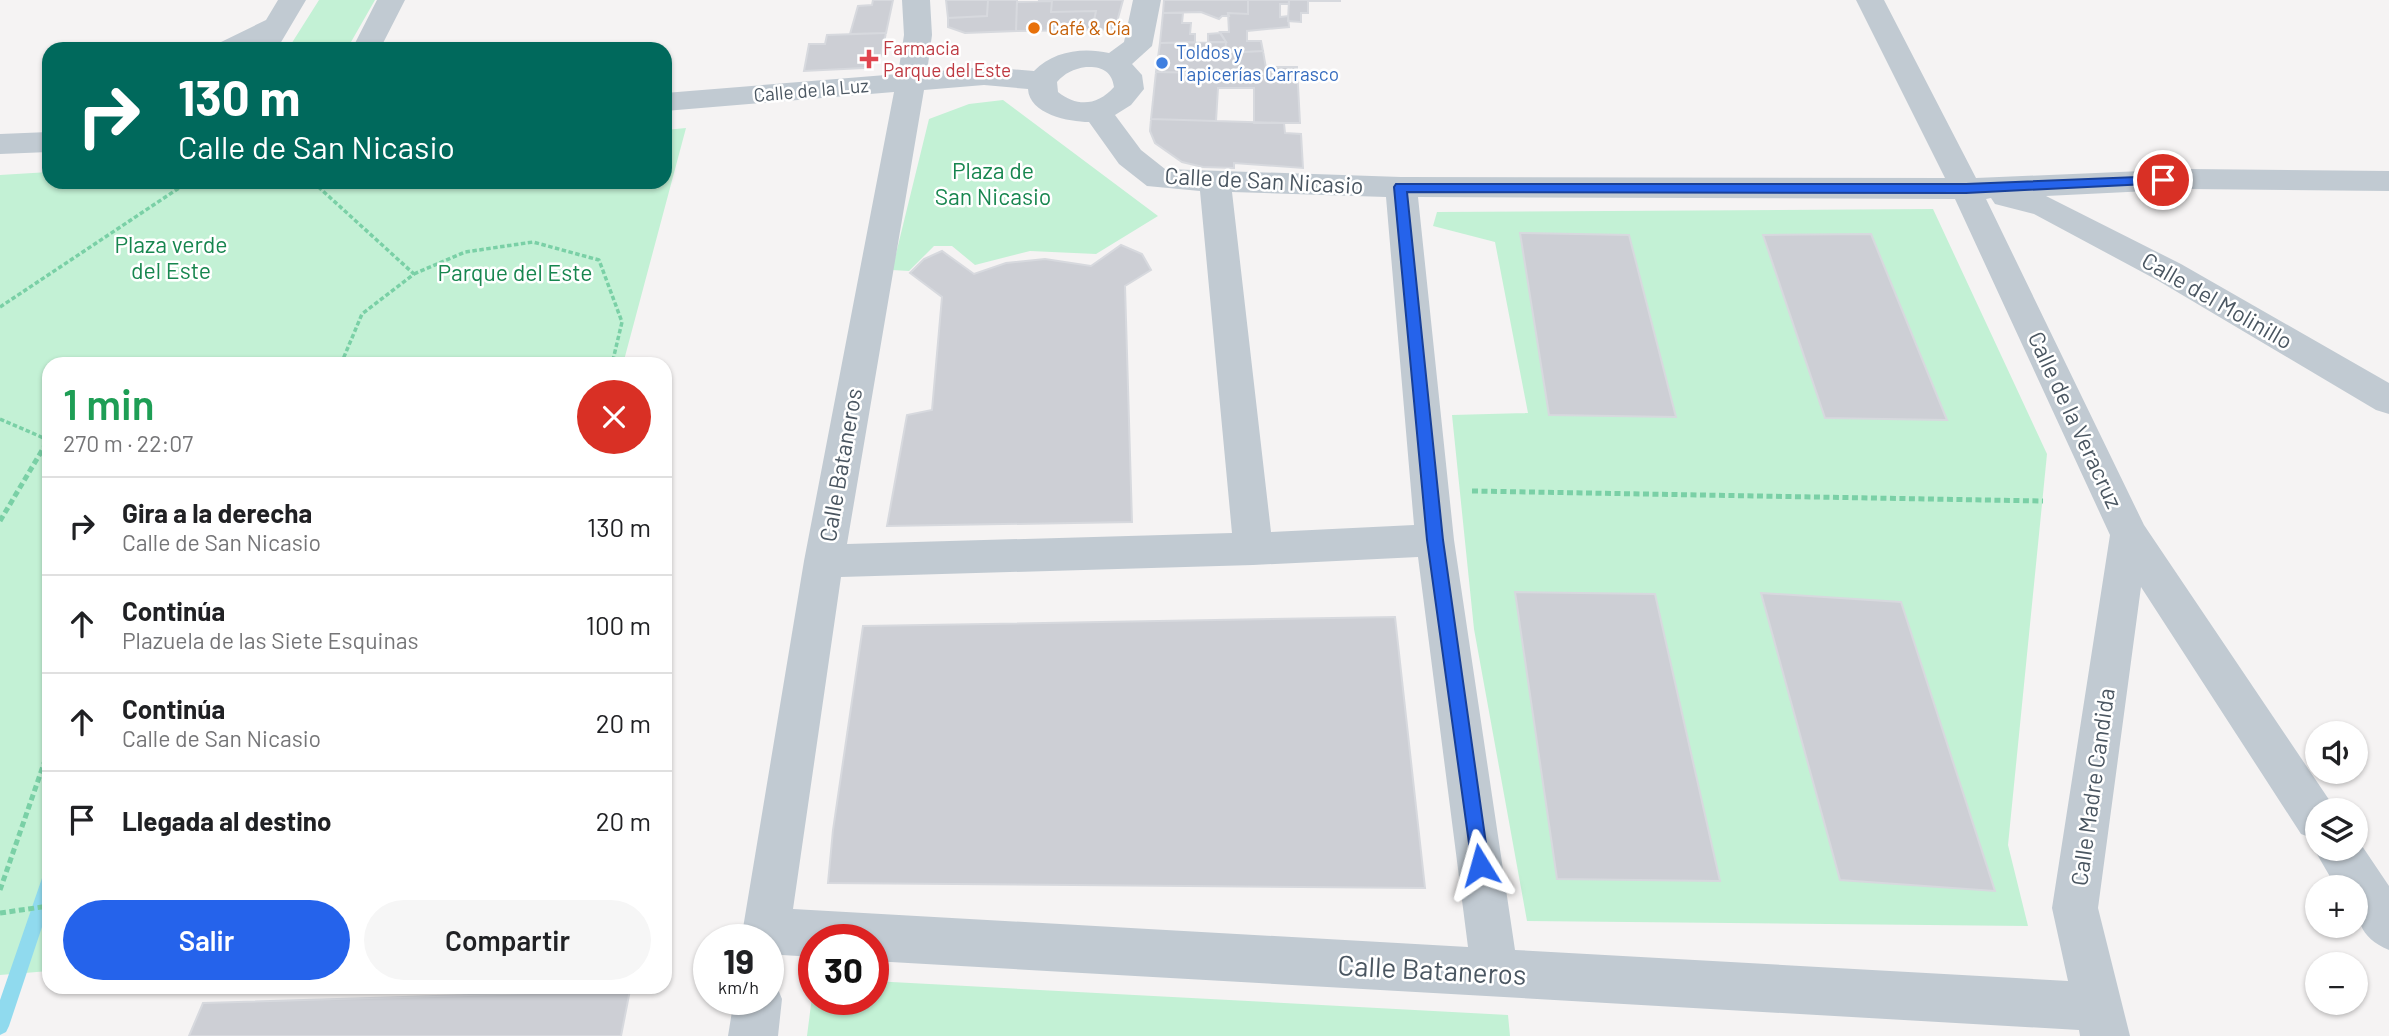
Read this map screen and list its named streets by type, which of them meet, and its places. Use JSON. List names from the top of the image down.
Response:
{
  "streets": {
    "street": [
      "Calle de la Luz",
      "Calle de San Nicasio",
      "Calle del Molinillo",
      "Calle de la Veracruz",
      "Calle Bataneros",
      "Calle Madre Candida"
    ]
  },
  "crossings": [
    ["Calle de la Luz", "Calle de San Nicasio"],
    ["Calle de la Luz", "Calle Bataneros"],
    ["Calle de San Nicasio", "Calle del Molinillo"],
    ["Calle de San Nicasio", "Calle de la Veracruz"],
    ["Calle de la Veracruz", "Calle Madre Candida"],
    ["Calle Bataneros", "Calle Madre Candida"]
  ],
  "parks": ["Plaza de San Nicasio", "Plaza verde del Este", "Parque del Este"],
  "places": {
    "other": ["Café & Cía", "Toldos y Tapicerías Carrasco"],
    "health": ["Farmacia Parque del Este"]
  },
  "page": {
    "turn": ["130 m", "Calle de San Nicasio"],
    "heading": ["1 min", "270 m · 22:07"],
    "list": [
      {
        "name": "Gira a la derecha",
        "note": "Calle de San Nicasio",
        "value": "130 m"
      },
      {
        "name": "Continúa",
        "note": "Plazuela de las Siete Esquinas",
        "value": "100 m"
      },
      {
        "name": "Continúa",
        "note": "Calle de San Nicasio",
        "value": "20 m"
      },
      {
        "name": "Llegada al destino",
        "value": "20 m"
      }
    ],
    "map_buttons": ["+", "−"],
    "buttons": ["Salir", "Compartir"],
    "speed": "19 km/h",
    "limit": "30"
  }
}
